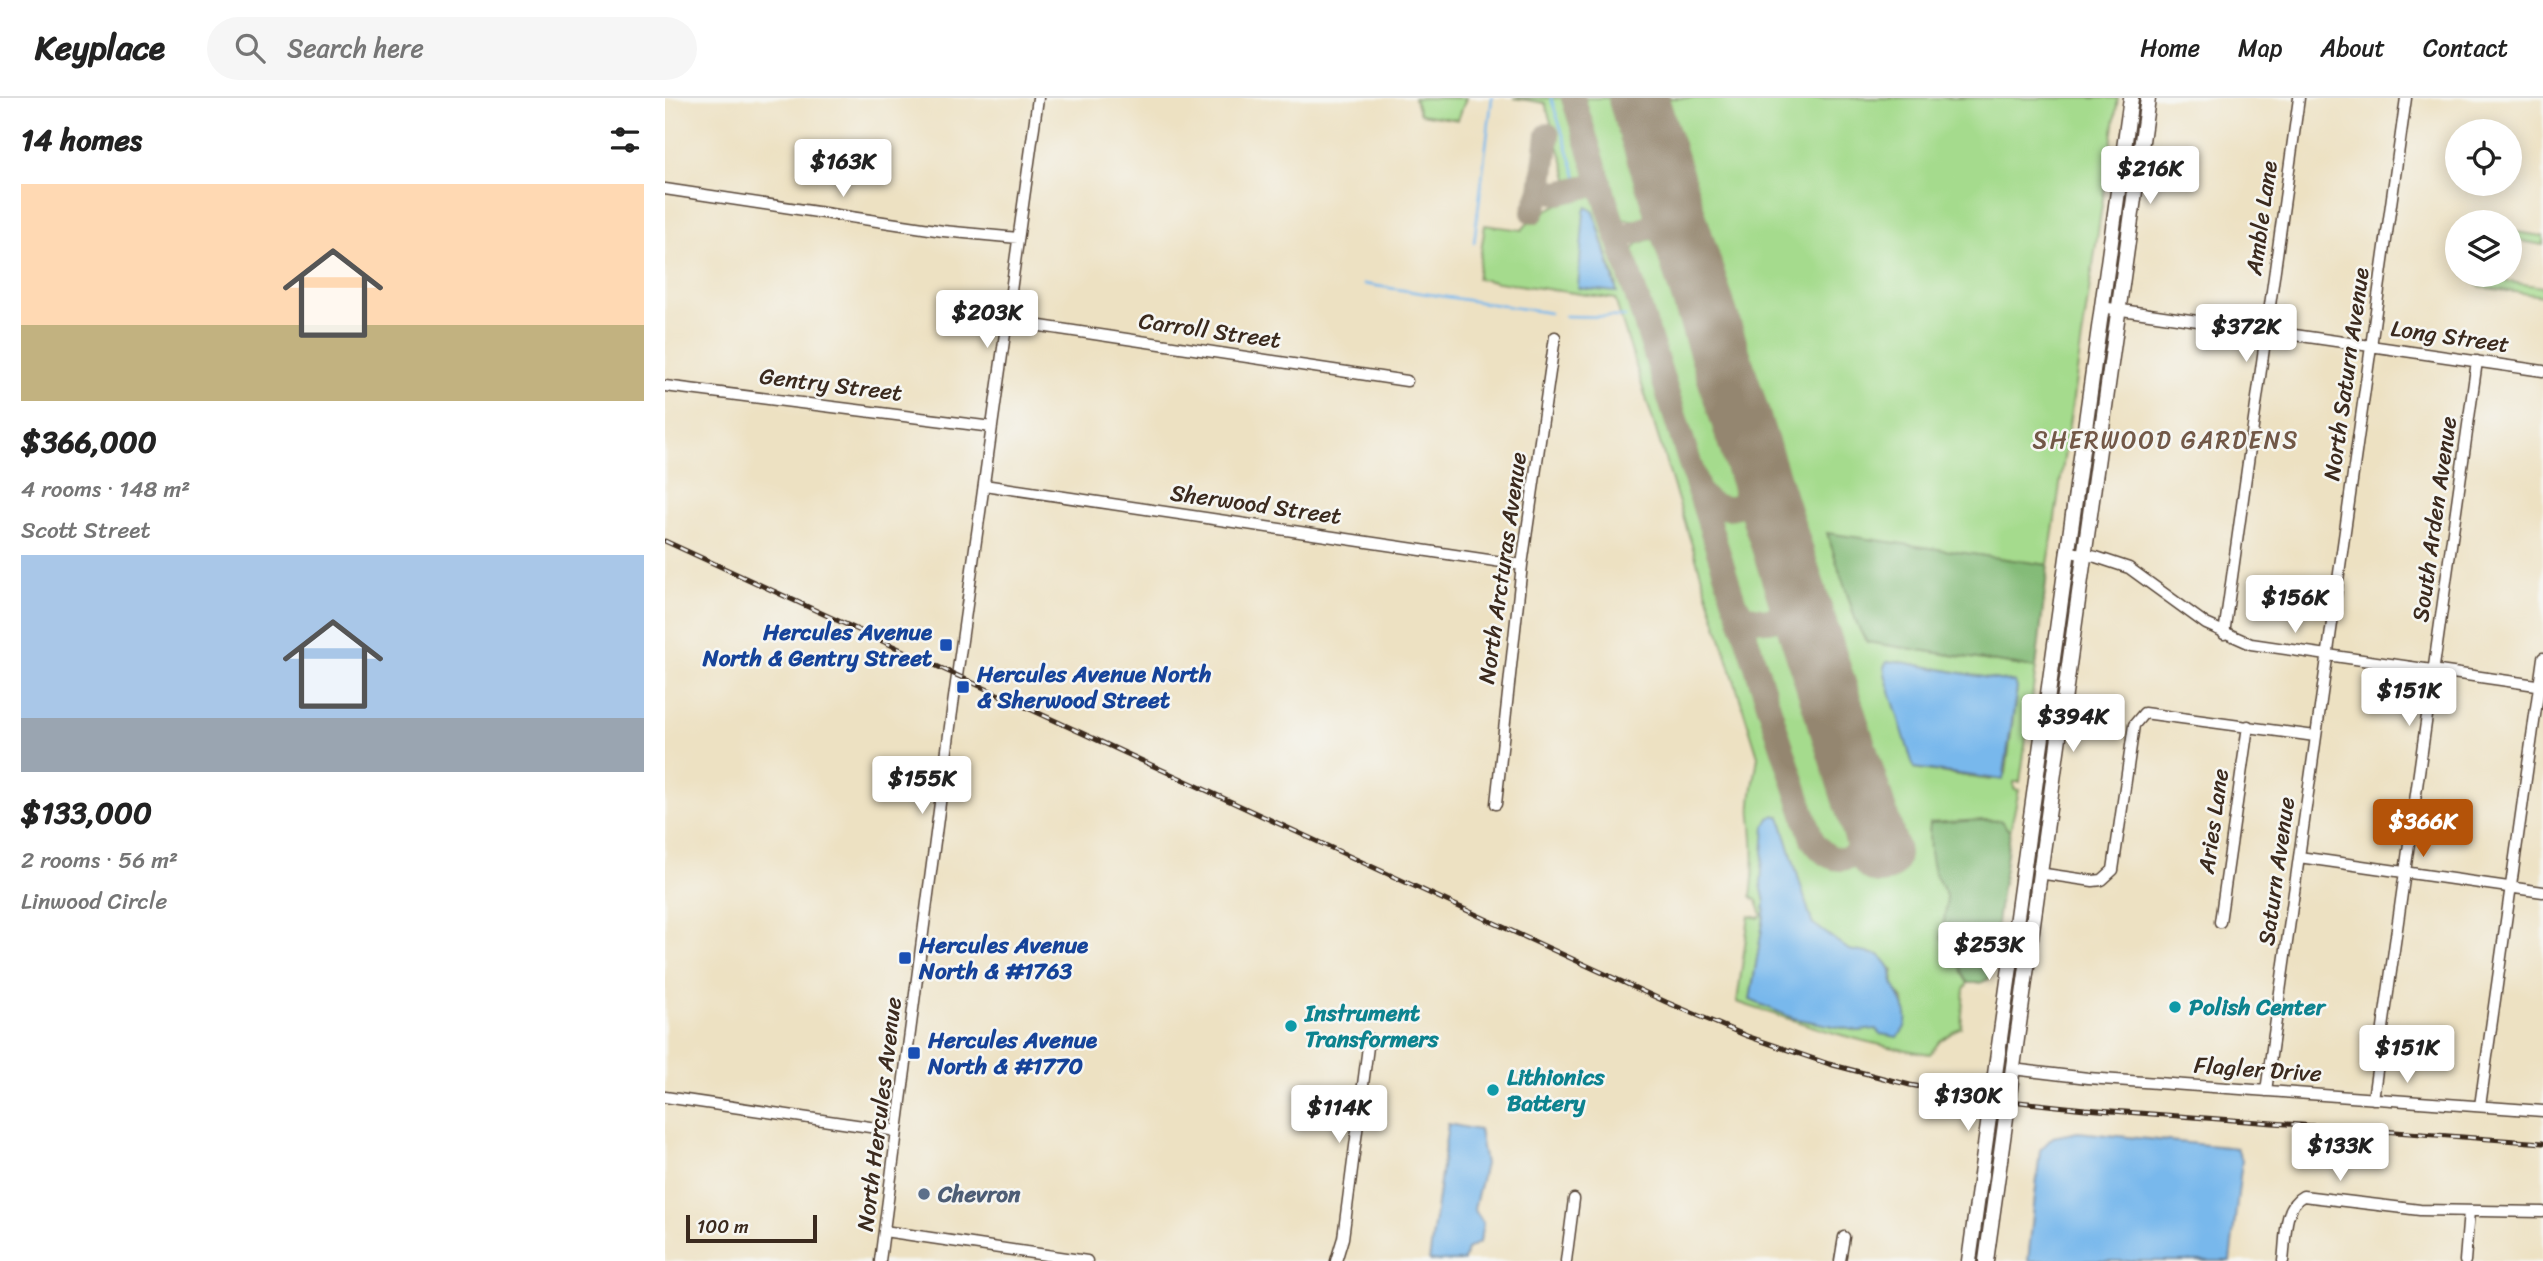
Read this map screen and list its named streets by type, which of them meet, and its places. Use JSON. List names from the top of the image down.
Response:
{
  "streets": {
    "street": [
      "Amble Lane",
      "Carroll Street",
      "Long Street",
      "North Saturn Avenue",
      "Gentry Street",
      "Sherwood Street",
      "South Arden Avenue",
      "North Arcturas Avenue",
      "Aries Lane",
      "Saturn Avenue",
      "Flagler Drive",
      "North Hercules Avenue"
    ]
  },
  "crossings": [
    ["Amble Lane", "Long Street"],
    ["Carroll Street", "North Hercules Avenue"],
    ["Long Street", "North Saturn Avenue"],
    ["Long Street", "South Arden Avenue"],
    ["North Saturn Avenue", "Saturn Avenue"],
    ["Gentry Street", "North Hercules Avenue"],
    ["Sherwood Street", "North Arcturas Avenue"],
    ["Sherwood Street", "North Hercules Avenue"],
    ["South Arden Avenue", "Flagler Drive"],
    ["Saturn Avenue", "Flagler Drive"]
  ],
  "districts": ["SHERWOOD GARDENS"],
  "places": {
    "transit": [
      "Hercules Avenue North & Gentry Street",
      "Hercules Avenue North & Sherwood Street",
      "Hercules Avenue North & #1763",
      "Hercules Avenue North & #1770"
    ],
    "other": [
      "Polish Center",
      "Instrument Transformers",
      "Lithionics Battery",
      "Chevron"
    ]
  },
  "scale_bar": "100 m",
  "page": {
    "header": "Keyplace",
    "search": "Search here",
    "nav": [
      "Home",
      "Map",
      "About",
      "Contact"
    ],
    "heading": "14 homes",
    "price": [
      "$163K",
      "$216K",
      "$203K",
      "$372K",
      "$156K",
      "$151K",
      "$394K",
      "$155K",
      "$366K",
      "$253K",
      "$151K",
      "$130K",
      "$114K",
      "$133K"
    ],
    "list": [
      {
        "name": "$366,000",
        "note": "4 rooms · 148 m² · Scott Street"
      },
      {
        "name": "$133,000",
        "note": "2 rooms · 56 m² · Linwood Circle"
      }
    ],
    "scale": "100 m"
  }
}
